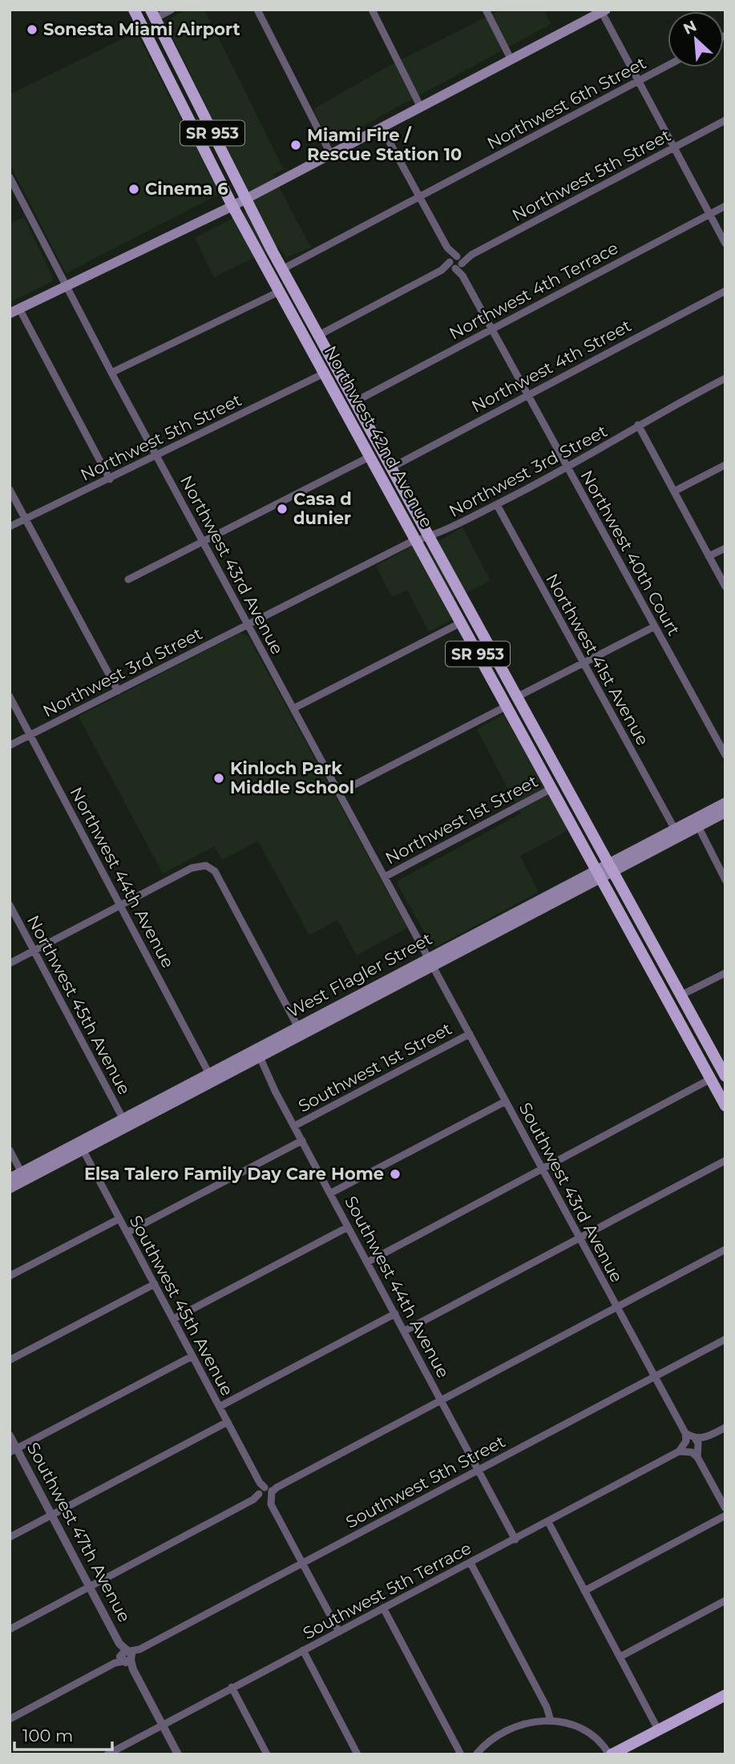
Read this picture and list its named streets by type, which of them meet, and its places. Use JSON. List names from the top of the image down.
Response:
{
  "streets": {
    "main road": ["SR 953", "Northwest 42nd Avenue", "West Flagler Street"],
    "street": [
      "Northwest 6th Street",
      "Northwest 5th Street",
      "Northwest 4th Terrace",
      "Northwest 4th Street",
      "Northwest 3rd Street",
      "Northwest 40th Court",
      "Northwest 43rd Avenue",
      "Northwest 41st Avenue",
      "Northwest 1st Street",
      "Northwest 44th Avenue",
      "Northwest 45th Avenue",
      "Southwest 1st Street",
      "Southwest 43rd Avenue",
      "Southwest 44th Avenue",
      "Southwest 45th Avenue",
      "Southwest 5th Street",
      "Southwest 47th Avenue",
      "Southwest 5th Terrace"
    ]
  },
  "crossings": [
    ["Northwest 6th Street", "Northwest 42nd Avenue"],
    ["Northwest 6th Street", "Northwest 40th Court"],
    ["SR 953", "Northwest 42nd Avenue"],
    ["SR 953", "West Flagler Street"],
    ["Northwest 5th Street", "Northwest 42nd Avenue"],
    ["Northwest 5th Street", "Northwest 40th Court"],
    ["Northwest 5th Street", "Northwest 43rd Avenue"],
    ["Northwest 4th Terrace", "Northwest 42nd Avenue"],
    ["Northwest 4th Terrace", "Northwest 40th Court"],
    ["Northwest 4th Street", "Northwest 42nd Avenue"],
    ["Northwest 4th Street", "Northwest 40th Court"],
    ["Northwest 42nd Avenue", "Northwest 3rd Street"],
    ["Northwest 42nd Avenue", "Northwest 1st Street"],
    ["Northwest 42nd Avenue", "West Flagler Street"],
    ["Northwest 3rd Street", "Northwest 40th Court"],
    ["Northwest 3rd Street", "Northwest 43rd Avenue"],
    ["Northwest 3rd Street", "Northwest 41st Avenue"],
    ["Northwest 3rd Street", "Northwest 44th Avenue"],
    ["Northwest 43rd Avenue", "Northwest 1st Street"],
    ["Northwest 43rd Avenue", "West Flagler Street"],
    ["Northwest 43rd Avenue", "Southwest 43rd Avenue"],
    ["Northwest 41st Avenue", "West Flagler Street"],
    ["Northwest 44th Avenue", "West Flagler Street"],
    ["West Flagler Street", "Northwest 45th Avenue"],
    ["West Flagler Street", "Southwest 43rd Avenue"],
    ["West Flagler Street", "Southwest 44th Avenue"],
    ["West Flagler Street", "Southwest 45th Avenue"],
    ["Southwest 1st Street", "Southwest 43rd Avenue"],
    ["Southwest 1st Street", "Southwest 44th Avenue"],
    ["Southwest 1st Street", "Southwest 45th Avenue"],
    ["Southwest 43rd Avenue", "Southwest 5th Street"],
    ["Southwest 43rd Avenue", "Southwest 5th Terrace"],
    ["Southwest 44th Avenue", "Southwest 5th Street"],
    ["Southwest 44th Avenue", "Southwest 5th Terrace"],
    ["Southwest 45th Avenue", "Southwest 5th Street"],
    ["Southwest 45th Avenue", "Southwest 5th Terrace"],
    ["Southwest 5th Street", "Southwest 47th Avenue"],
    ["Southwest 47th Avenue", "Southwest 5th Terrace"]
  ],
  "places": [
    "Sonesta Miami Airport",
    "Miami Fire / Rescue Station 10",
    "Cinema 6",
    "Casa d dunier",
    "Kinloch Park Middle School",
    "Elsa Talero Family Day Care Home"
  ],
  "scale_bar": "100 m",
  "north": "top left"
}
